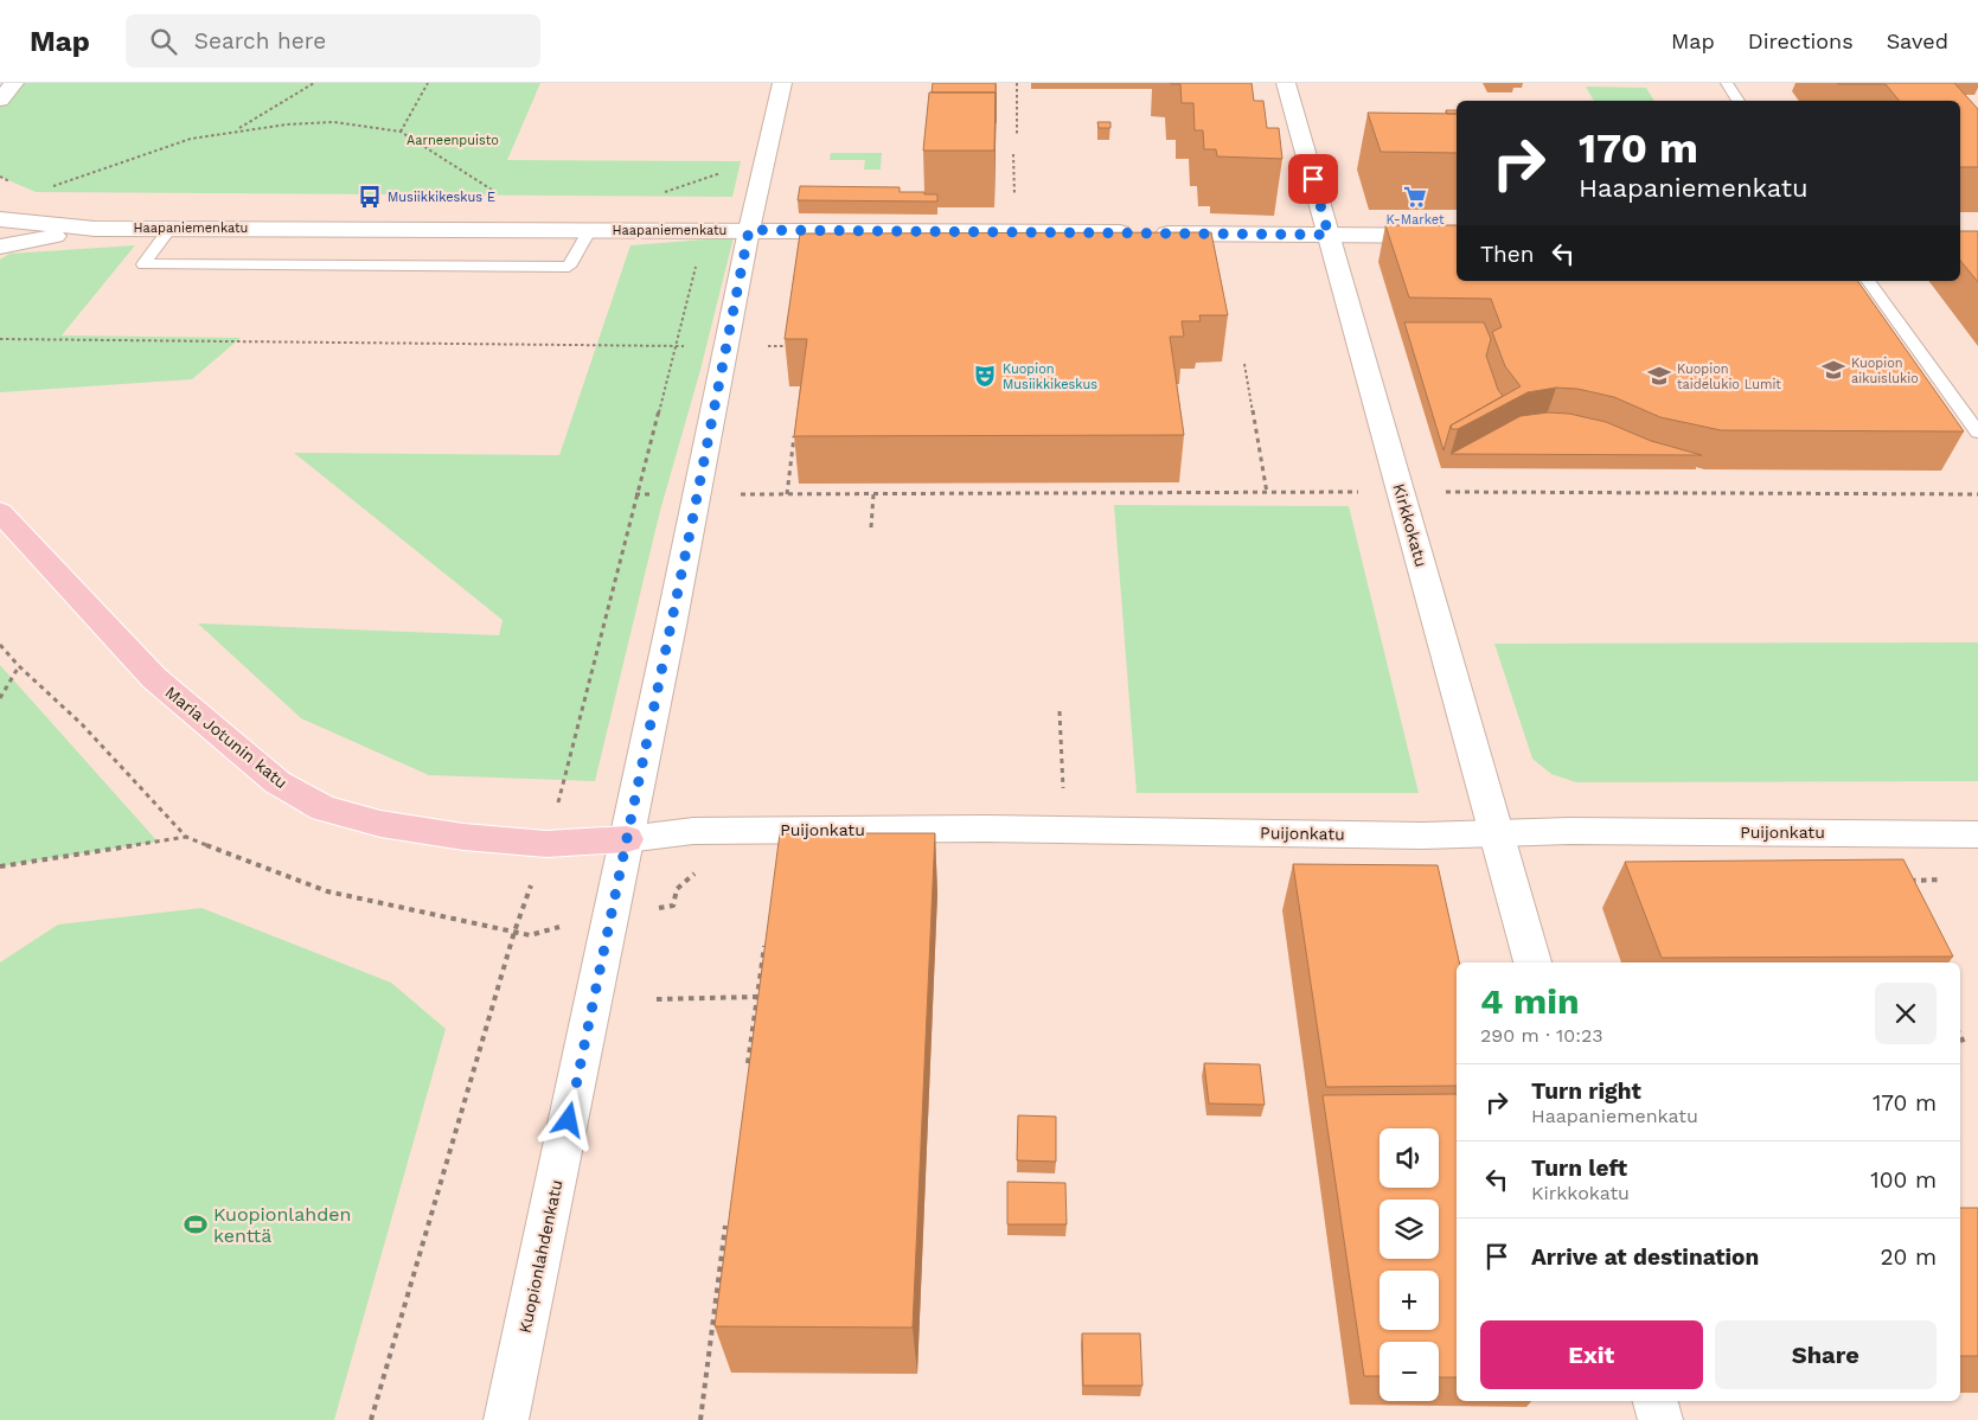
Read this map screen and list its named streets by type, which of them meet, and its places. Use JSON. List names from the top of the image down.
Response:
{
  "streets": {
    "main road": ["Maria Jotunin katu"],
    "street": [
      "Haapaniemenkatu",
      "Kirkkokatu",
      "Puijonkatu",
      "Kuopionlahdenkatu"
    ]
  },
  "crossings": [
    ["Haapaniemenkatu", "Kirkkokatu"],
    ["Haapaniemenkatu", "Kuopionlahdenkatu"],
    ["Kirkkokatu", "Puijonkatu"],
    ["Maria Jotunin katu", "Puijonkatu"],
    ["Maria Jotunin katu", "Kuopionlahdenkatu"],
    ["Puijonkatu", "Kuopionlahdenkatu"]
  ],
  "parks": ["Aarneenpuisto"],
  "places": {
    "bus stop": ["Musiikkikeskus E"],
    "supermarket": ["K-Market"],
    "school or university": ["Kuopion aikuislukio", "Kuopion taidelukio Lumit"],
    "theatre": ["Kuopion Musiikkikeskus"],
    "sports": ["Kuopionlahden kenttä"]
  },
  "page": {
    "header": "Map",
    "search": "Search here",
    "nav": ["Map", "Directions", "Saved"],
    "turn": ["170 m", "Haapaniemenkatu"],
    "then": "Then",
    "heading": ["4 min", "290 m · 10:23"],
    "list": [
      {
        "name": "Turn right",
        "note": "Haapaniemenkatu",
        "value": "170 m"
      },
      {
        "name": "Turn left",
        "note": "Kirkkokatu",
        "value": "100 m"
      },
      {
        "name": "Arrive at destination",
        "value": "20 m"
      }
    ],
    "map_buttons": ["+", "−"],
    "buttons": ["Exit", "Share"]
  }
}
